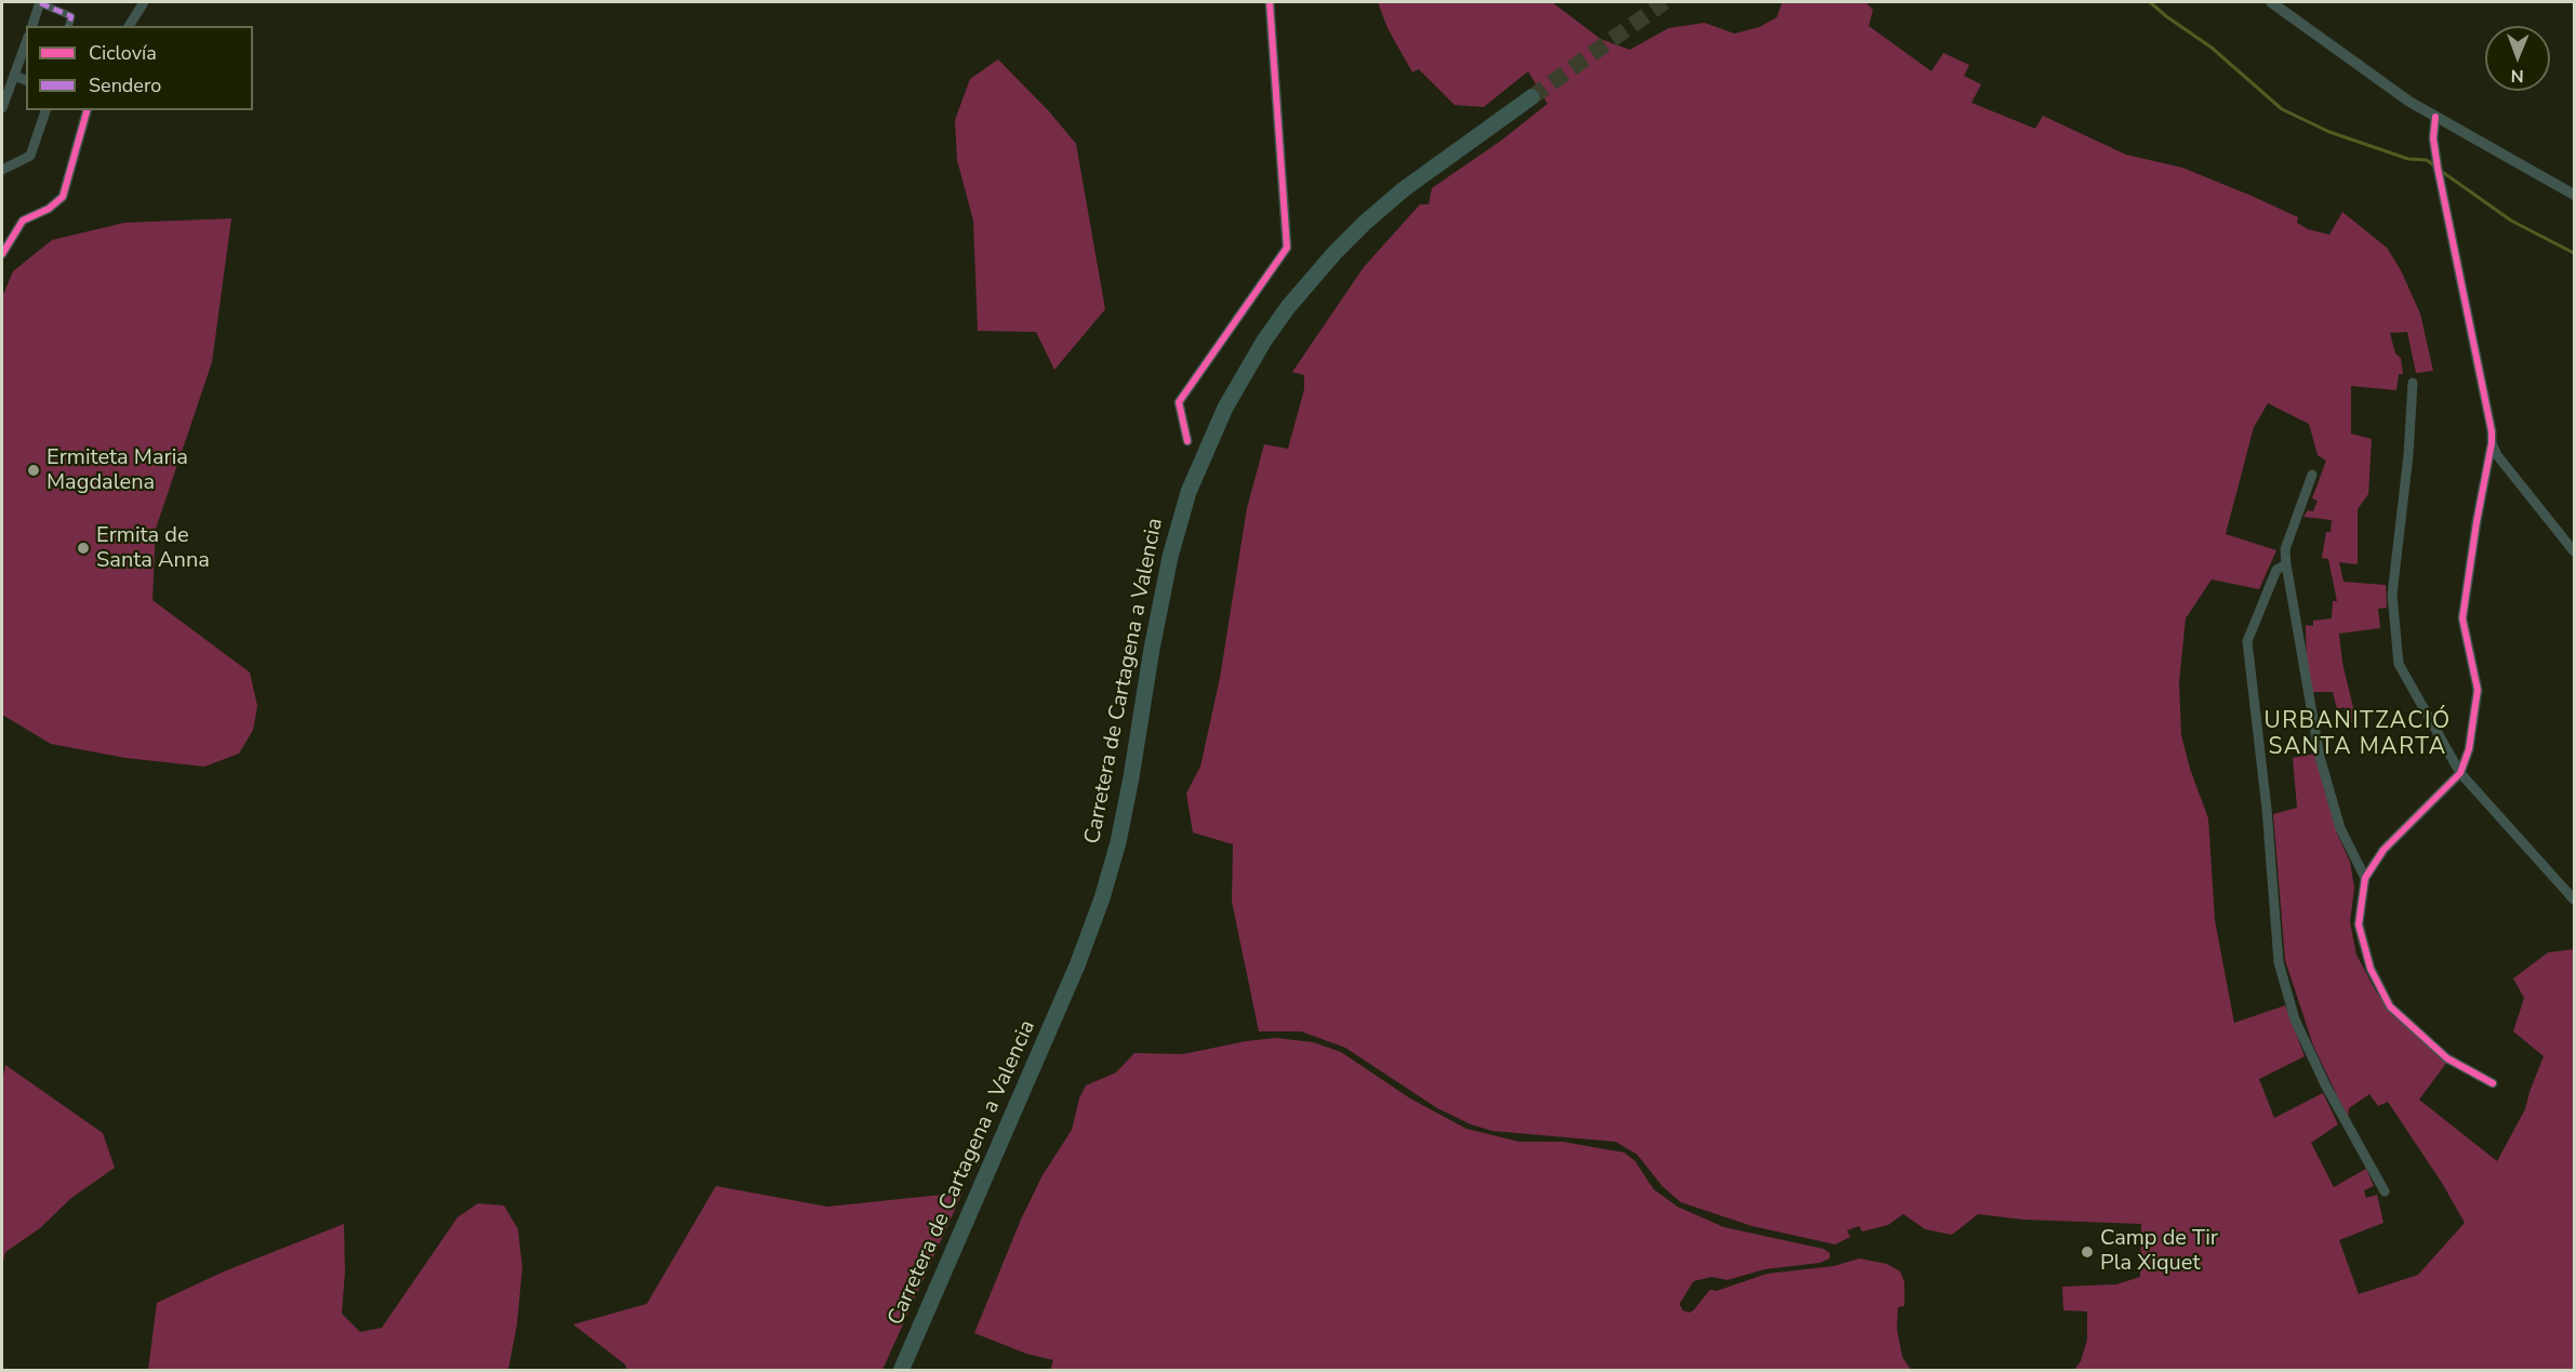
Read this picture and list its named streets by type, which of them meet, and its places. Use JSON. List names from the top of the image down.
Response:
{
  "streets": {
    "highway": ["Carretera de Cartagena a Valencia"]
  },
  "districts": ["URBANITZACIÓ SANTA MARTA"],
  "places": ["Ermiteta Maria Magdalena", "Ermita de Santa Anna", "Camp de Tir Pla Xiquet"],
  "legend": ["Ciclovía", "Sendero"],
  "north": "bottom"
}
